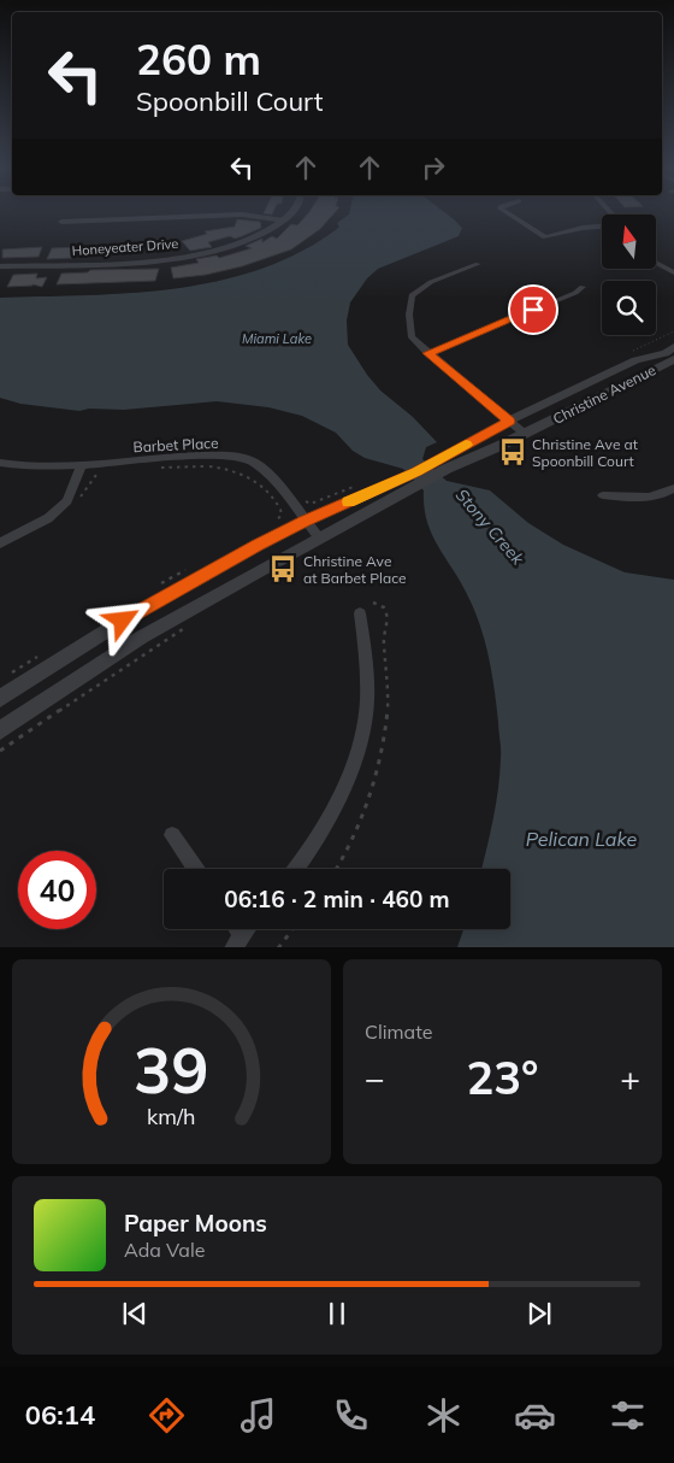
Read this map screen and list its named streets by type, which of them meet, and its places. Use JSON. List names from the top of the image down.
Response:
{
  "streets": {
    "street": ["Honeyeater Drive", "Christine Avenue", "Barbet Place"]
  },
  "crossings": [
    ["Christine Avenue", "Barbet Place"]
  ],
  "water": ["Miami Lake", "Stony Creek", "Pelican Lake"],
  "places": {
    "bus stop": ["Christine Ave at Spoonbill Court", "Christine Ave at Barbet Place"]
  },
  "north": "top",
  "page": {
    "turn": ["260 m", "Spoonbill Court"],
    "limit": "40",
    "trip": "06:16 · 2 min · 460 m",
    "tile": "Climate",
    "heat": ["−", "23°", "+"],
    "song": ["Paper Moons", "Ada Vale"],
    "tabs": "06:14",
    "gauge": ["39", "km/h"]
  }
}
